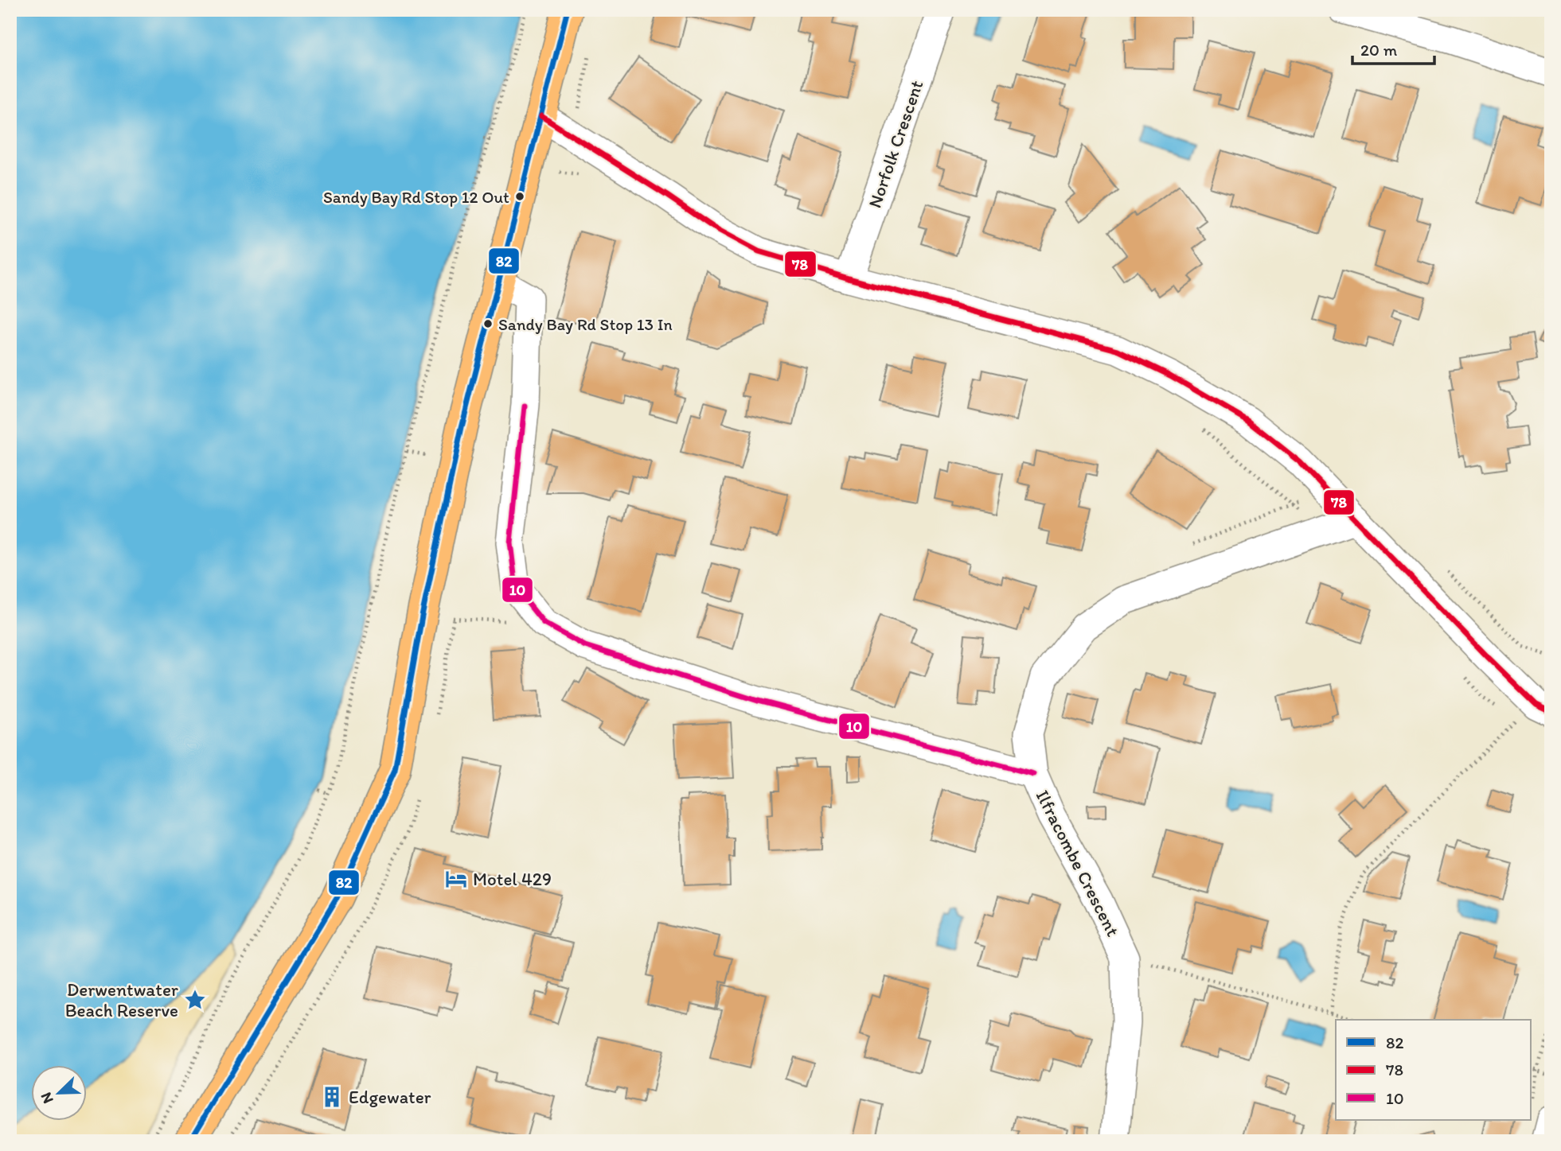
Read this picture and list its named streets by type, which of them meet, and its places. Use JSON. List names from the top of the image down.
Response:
{
  "streets": {
    "street": ["Norfolk Crescent", "Ilfracombe Crescent"]
  },
  "places": {
    "other": ["Sandy Bay Rd Stop 12 Out", "Sandy Bay Rd Stop 13 In"],
    "hotel": ["Motel 429"],
    "place": ["Derwentwater Beach Reserve"],
    "building": ["Edgewater"]
  },
  "lines": ["transit line 82", "transit line 78", "transit line 10"],
  "legend": ["82", "78", "10"],
  "scale_bar": "20 m",
  "north": "bottom left"
}
